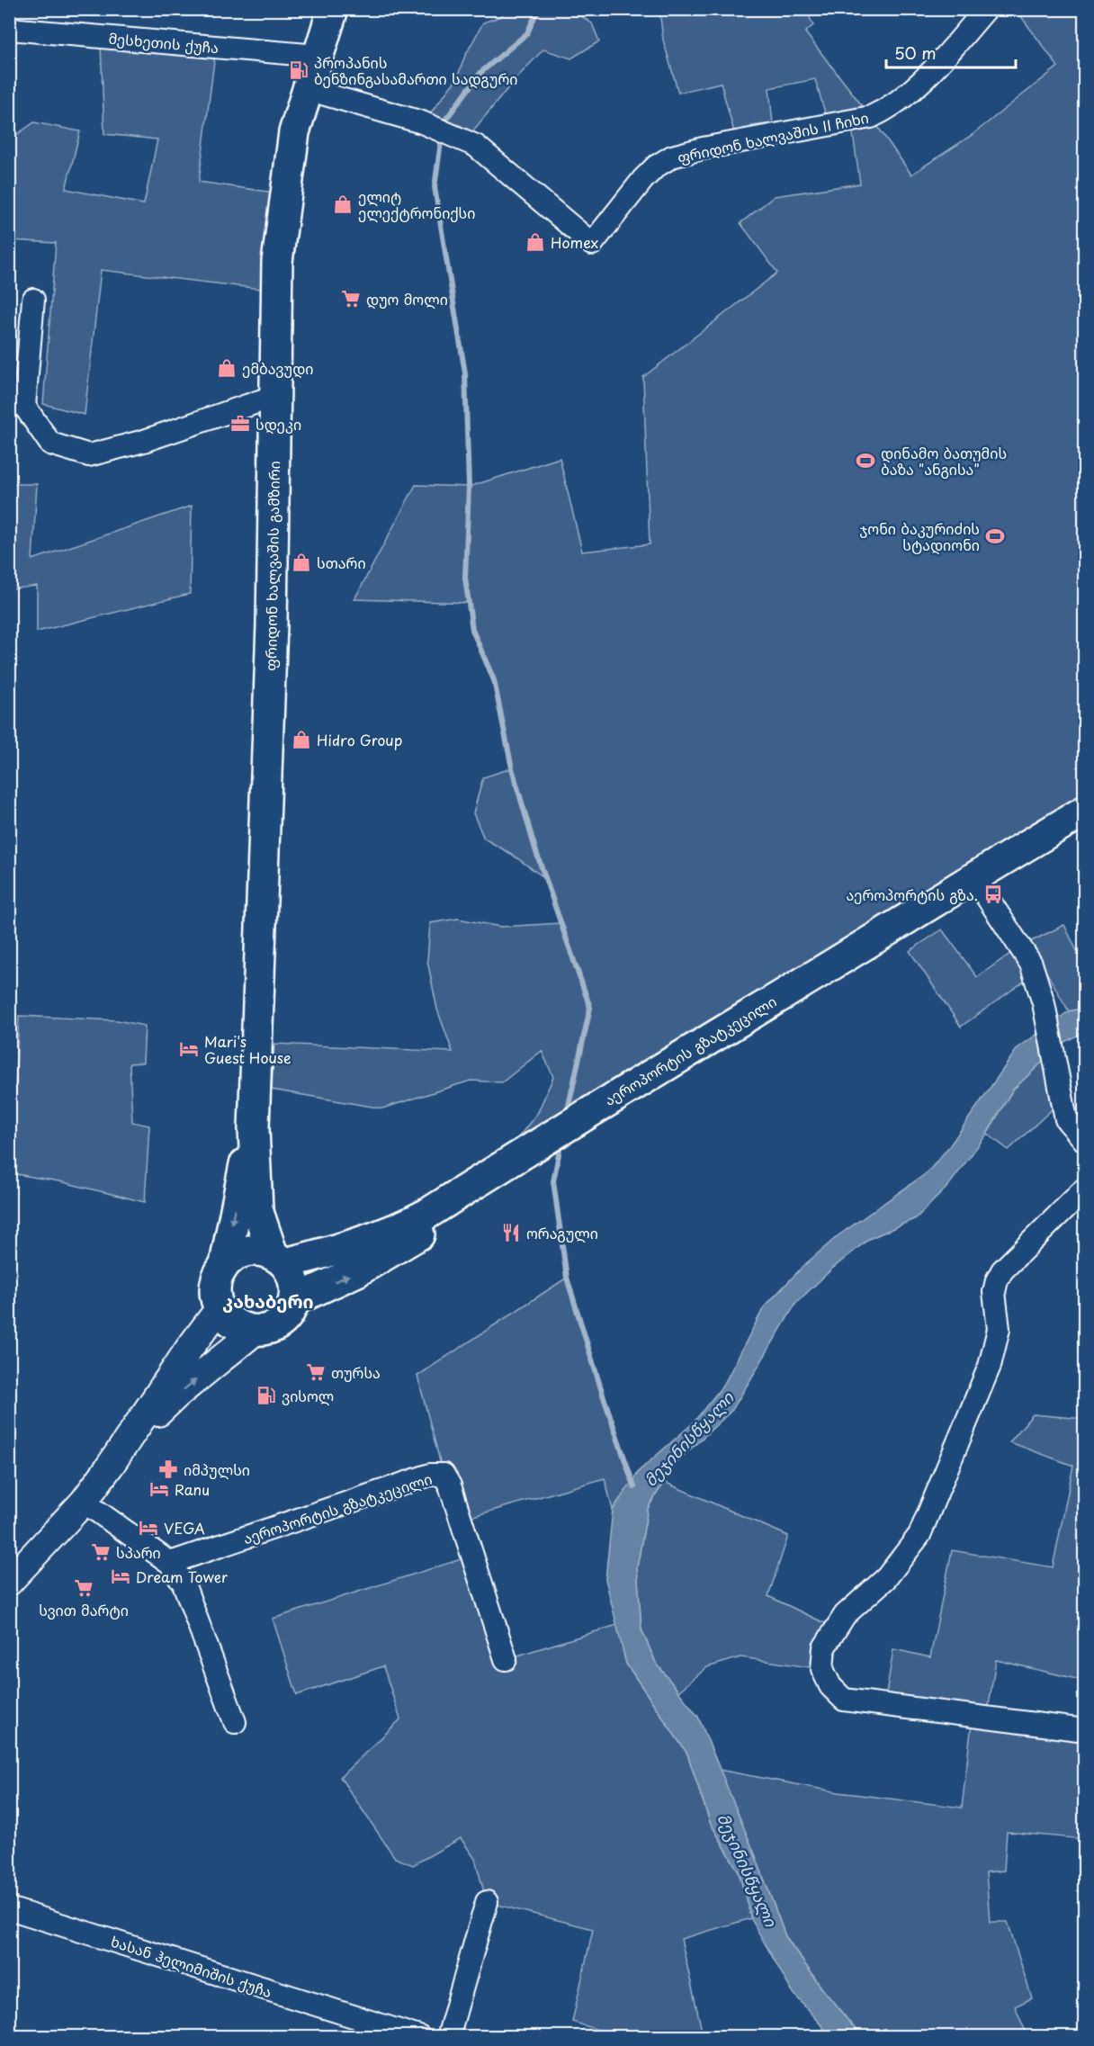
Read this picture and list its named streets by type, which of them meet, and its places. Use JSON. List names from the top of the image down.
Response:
{
  "streets": {
    "highway": ["ფრიდონ ხალვაშის გამზირი", "აეროპორტის გზატკეცილი"],
    "street": ["მესხეთის ქუჩა", "ფრიდონ ხალვაშის II ჩიხი", "ხასან ჰელიმიშის ქუჩა"]
  },
  "crossings": [
    ["მესხეთის ქუჩა", "ფრიდონ ხალვაშის გამზირი"],
    ["ფრიდონ ხალვაშის II ჩიხი", "ფრიდონ ხალვაშის გამზირი"]
  ],
  "districts": ["კახაბერი"],
  "water": ["მეჯინისწყალი"],
  "places": {
    "fuel station": ["პროპანის ბენზინგასამართი სადგური", "ვისოლ"],
    "shop": [
      "ელიტ ელექტრონიქსი",
      "Homex",
      "ემბავუდი",
      "სთარი",
      "Hidro Group"
    ],
    "supermarket": [
      "დუო მოლი",
      "თურსა",
      "სპარი",
      "სვით მარტი"
    ],
    "office": ["სდეკი"],
    "sports": ["დინამო ბათუმის ბაზა \"ანგისა\"", "ჯონი ბაკურიძის სტადიონი"],
    "bus stop": ["აეროპორტის გზა."],
    "hotel": [
      "Mari's Guest House",
      "Ranu",
      "VEGA",
      "Dream Tower"
    ],
    "restaurant": ["ორაგული"],
    "pharmacy": ["იმპულსი"]
  },
  "scale_bar": "50 m"
}
